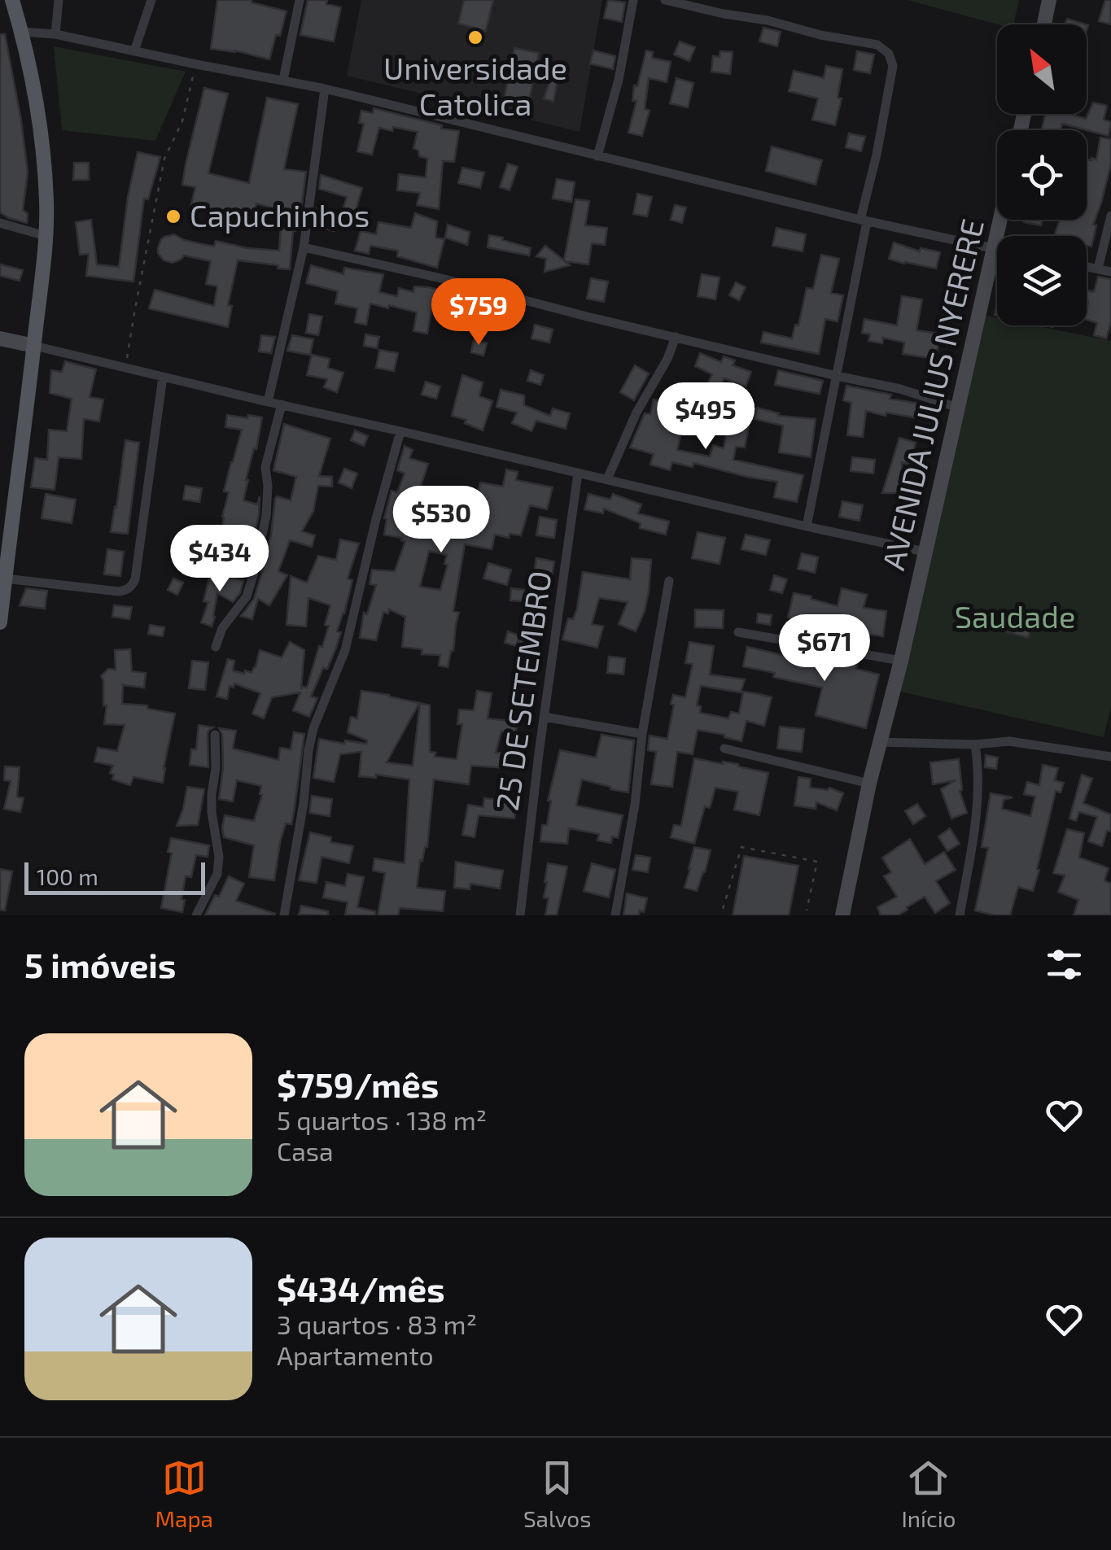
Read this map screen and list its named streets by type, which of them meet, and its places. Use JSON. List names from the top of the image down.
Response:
{
  "streets": {
    "street": ["AVENIDA JULIUS NYERERE", "25 DE SETEMBRO"]
  },
  "parks": ["Saudade"],
  "places": ["Universidade Catolica", "Capuchinhos"],
  "scale_bar": "100 m",
  "north": "top left",
  "page": {
    "price": [
      "$759",
      "$495",
      "$530",
      "$434",
      "$671"
    ],
    "scale": "100 m",
    "heading": "5 imóveis",
    "list": [
      {
        "name": "$759/mês",
        "note": "5 quartos · 138 m² · Casa"
      },
      {
        "name": "$434/mês",
        "note": "3 quartos · 83 m² · Apartamento"
      }
    ],
    "tabs": ["Mapa", "Salvos", "Início"]
  }
}
